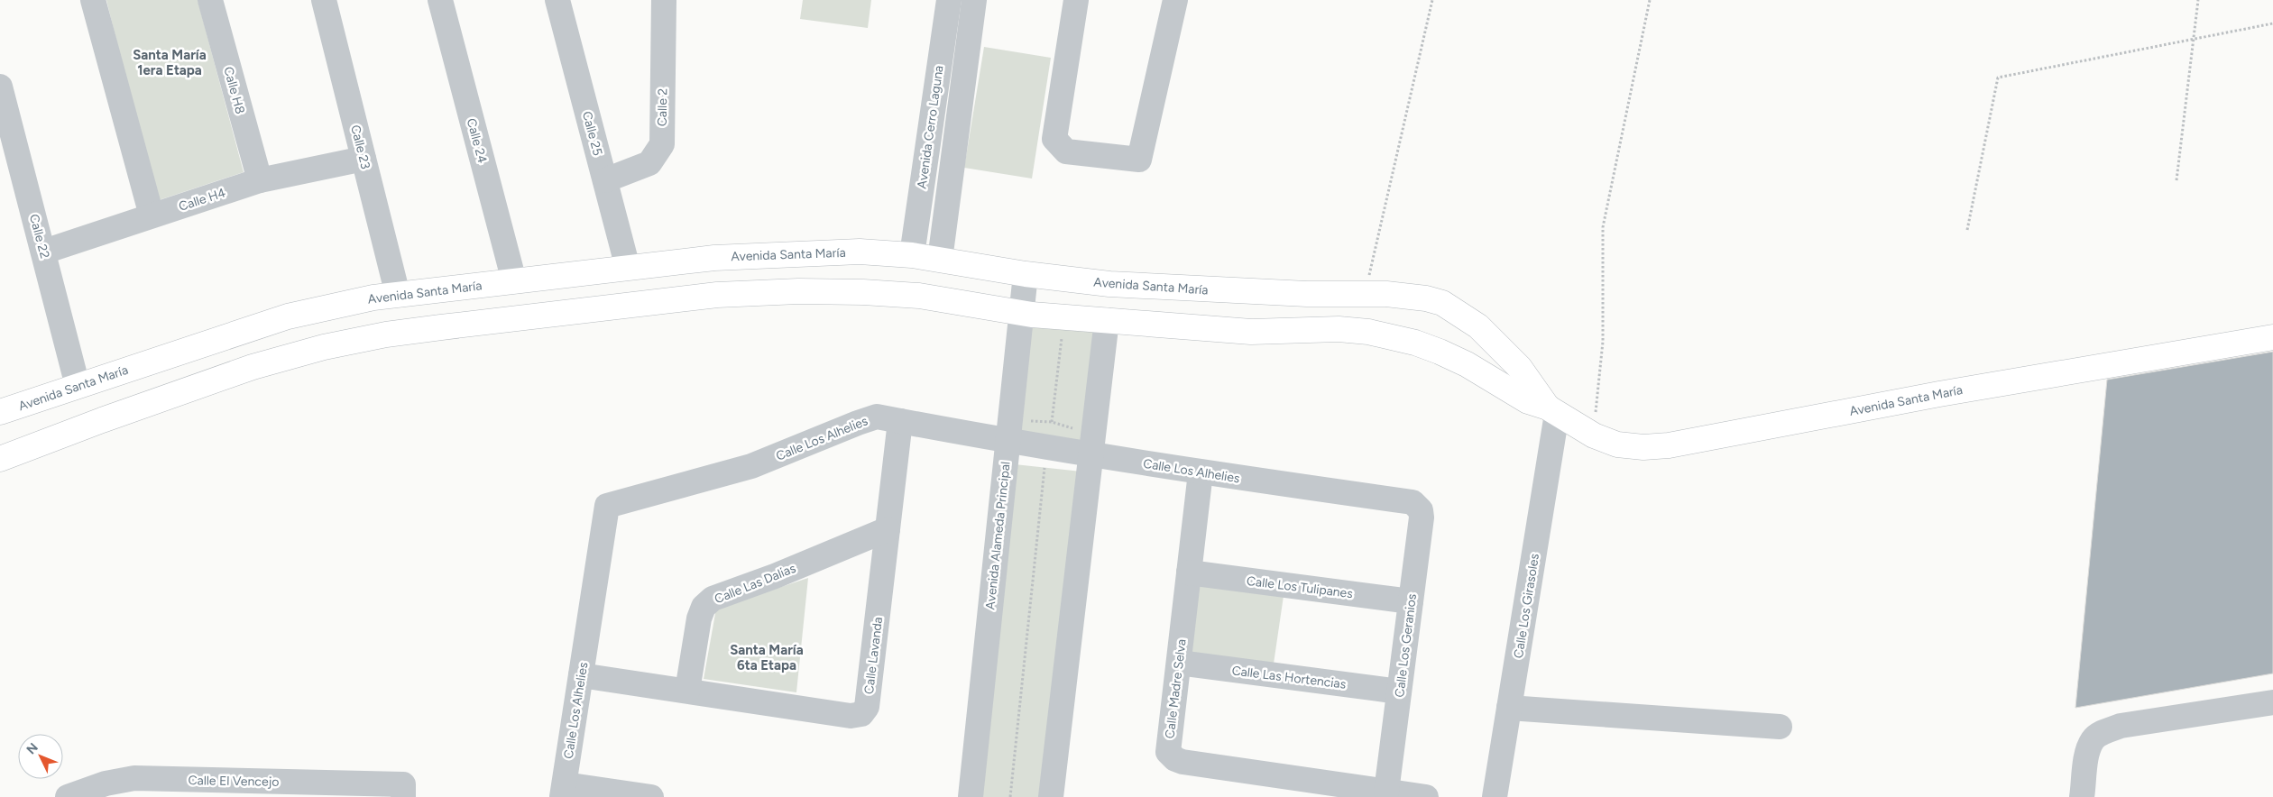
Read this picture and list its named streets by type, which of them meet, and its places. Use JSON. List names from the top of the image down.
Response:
{
  "streets": {
    "main road": ["Avenida Santa María"],
    "street": [
      "Calle H8",
      "Calle 2",
      "Avenida Cerro Laguna",
      "Calle 25",
      "Calle 24",
      "Calle 23",
      "Calle H4",
      "Calle 22",
      "Calle Los Alhelies",
      "Avenida Alameda Principal",
      "Calle Las Dalias",
      "Calle Los Tulipanes",
      "Calle Los Girasoles",
      "Calle Los Geranios",
      "Calle Lavanda",
      "Calle Las Hortencias",
      "Calle Madre Selva",
      "Calle El Vencejo"
    ]
  },
  "crossings": [
    ["Calle H8", "Calle H4"],
    ["Calle 2", "Calle 25"],
    ["Avenida Cerro Laguna", "Avenida Santa María"],
    ["Calle 25", "Avenida Santa María"],
    ["Calle 24", "Avenida Santa María"],
    ["Calle 23", "Calle H4"],
    ["Calle 23", "Avenida Santa María"],
    ["Calle H4", "Calle 22"],
    ["Calle 22", "Avenida Santa María"],
    ["Avenida Santa María", "Avenida Alameda Principal"],
    ["Avenida Santa María", "Calle Los Girasoles"],
    ["Calle Los Alhelies", "Avenida Alameda Principal"],
    ["Calle Los Alhelies", "Calle Los Geranios"],
    ["Calle Los Alhelies", "Calle Lavanda"],
    ["Calle Los Alhelies", "Calle Madre Selva"],
    ["Calle Las Dalias", "Calle Lavanda"],
    ["Calle Los Tulipanes", "Calle Los Geranios"],
    ["Calle Los Tulipanes", "Calle Madre Selva"],
    ["Calle Los Geranios", "Calle Las Hortencias"],
    ["Calle Los Geranios", "Calle Madre Selva"],
    ["Calle Las Hortencias", "Calle Madre Selva"]
  ],
  "districts": ["Santa María 1era Etapa", "Santa María 6ta Etapa"],
  "north": "top left"
}
